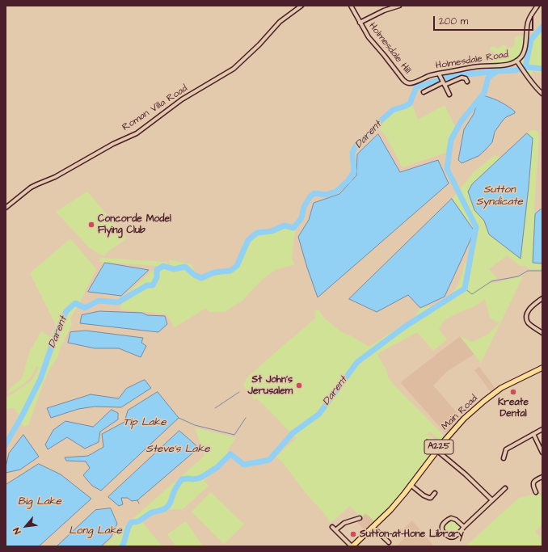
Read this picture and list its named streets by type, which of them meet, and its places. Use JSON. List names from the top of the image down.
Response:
{
  "streets": {
    "main road": ["Main Road", "A225"],
    "street": ["Holmesdale Hill", "Holmesdale Road", "Roman Villa Road"]
  },
  "crossings": [
    ["Holmesdale Hill", "Holmesdale Road"]
  ],
  "water": [
    "Darent",
    "Sutton Syndicate",
    "Tip Lake",
    "Steve's Lake",
    "Big Lake",
    "Long Lake"
  ],
  "places": [
    "Concorde Model Flying Club",
    "St John's Jerusalem",
    "Kreate Dental",
    "Sutton-at-Hone Library"
  ],
  "scale_bar": "200 m",
  "north": "bottom left"
}
